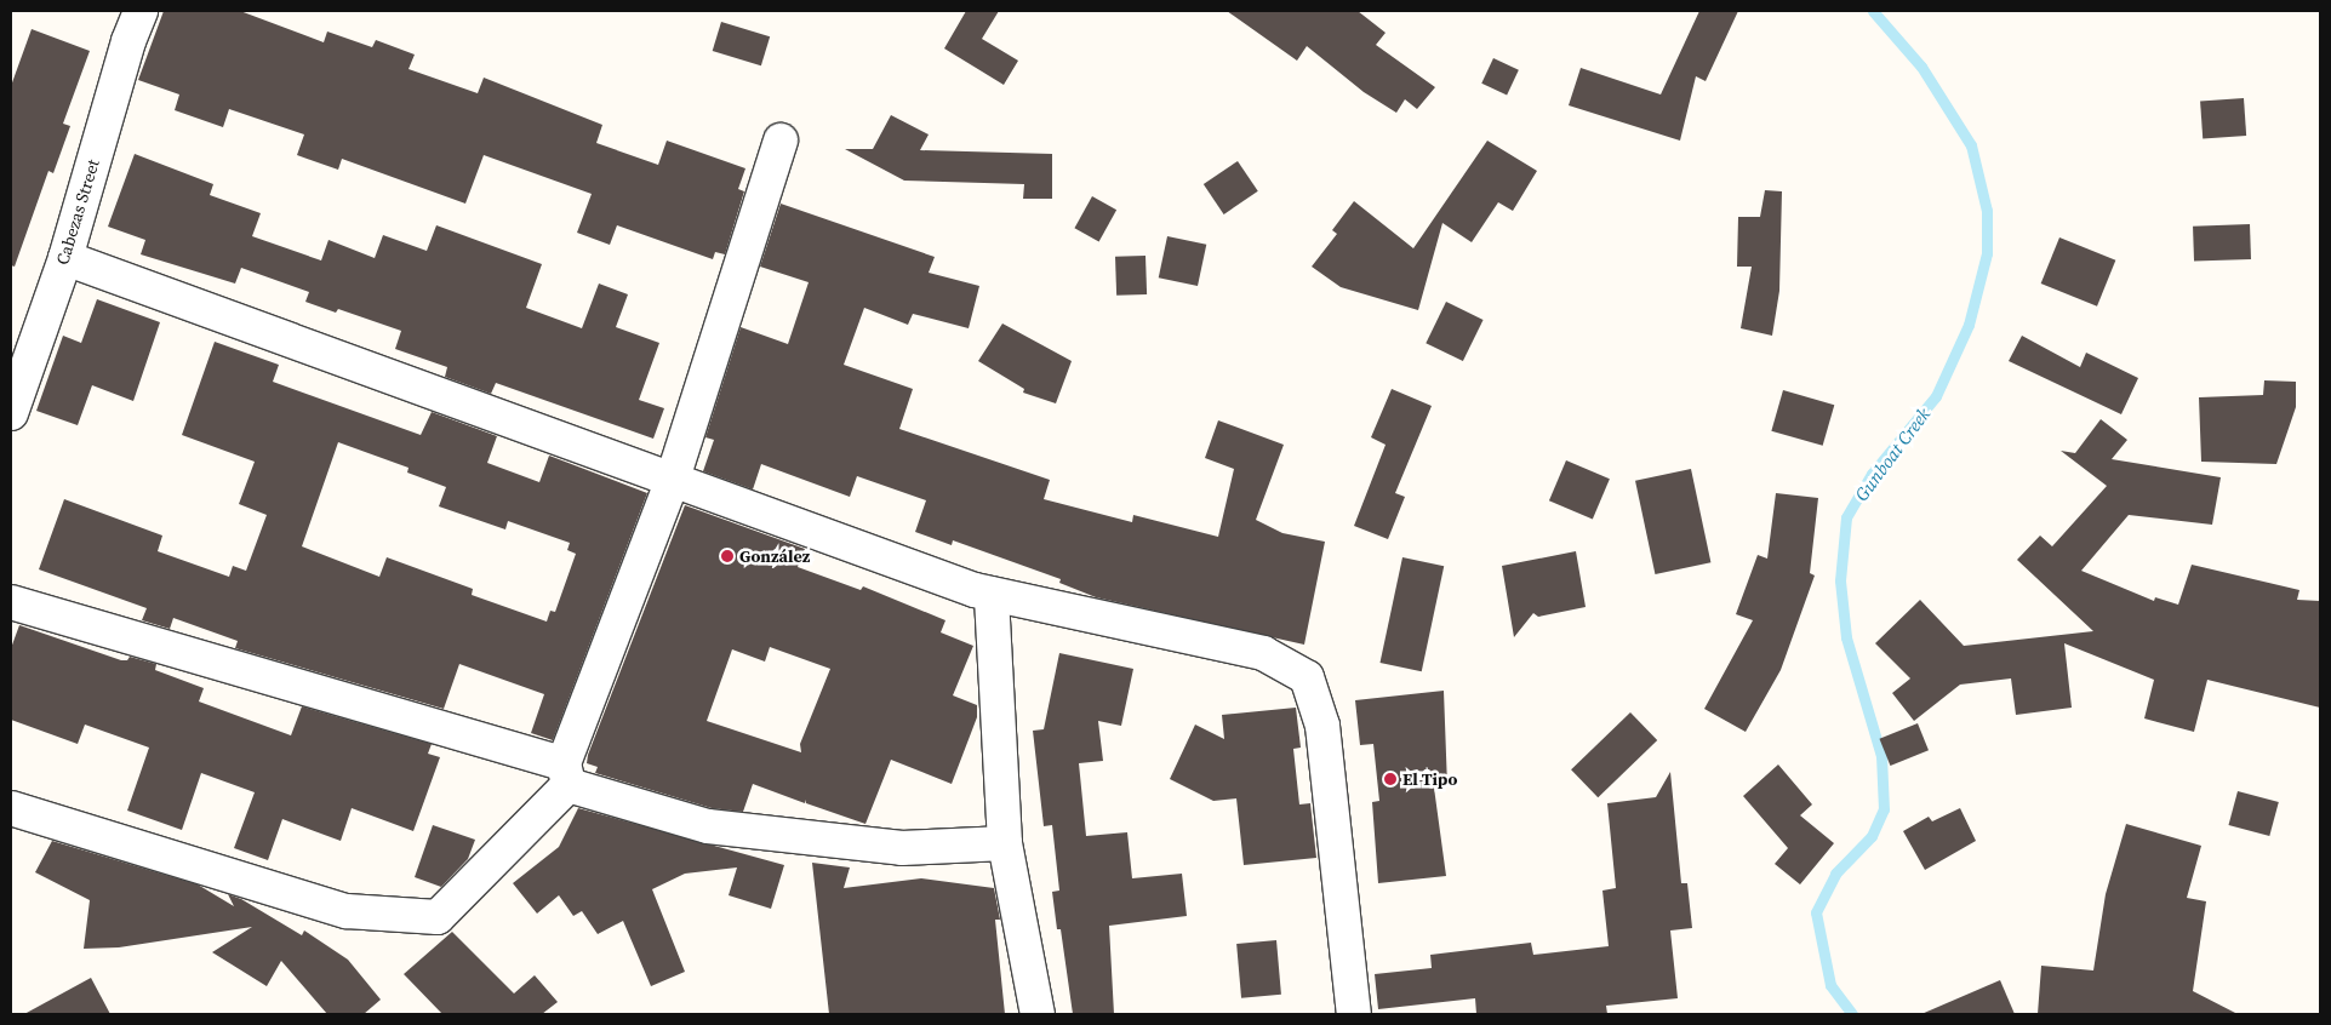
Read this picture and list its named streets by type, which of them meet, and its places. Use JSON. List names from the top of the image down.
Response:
{
  "streets": {
    "street": ["Cabezas Street"]
  },
  "water": ["Gunboat Creek"],
  "places": ["González", "El Tipo"]
}
